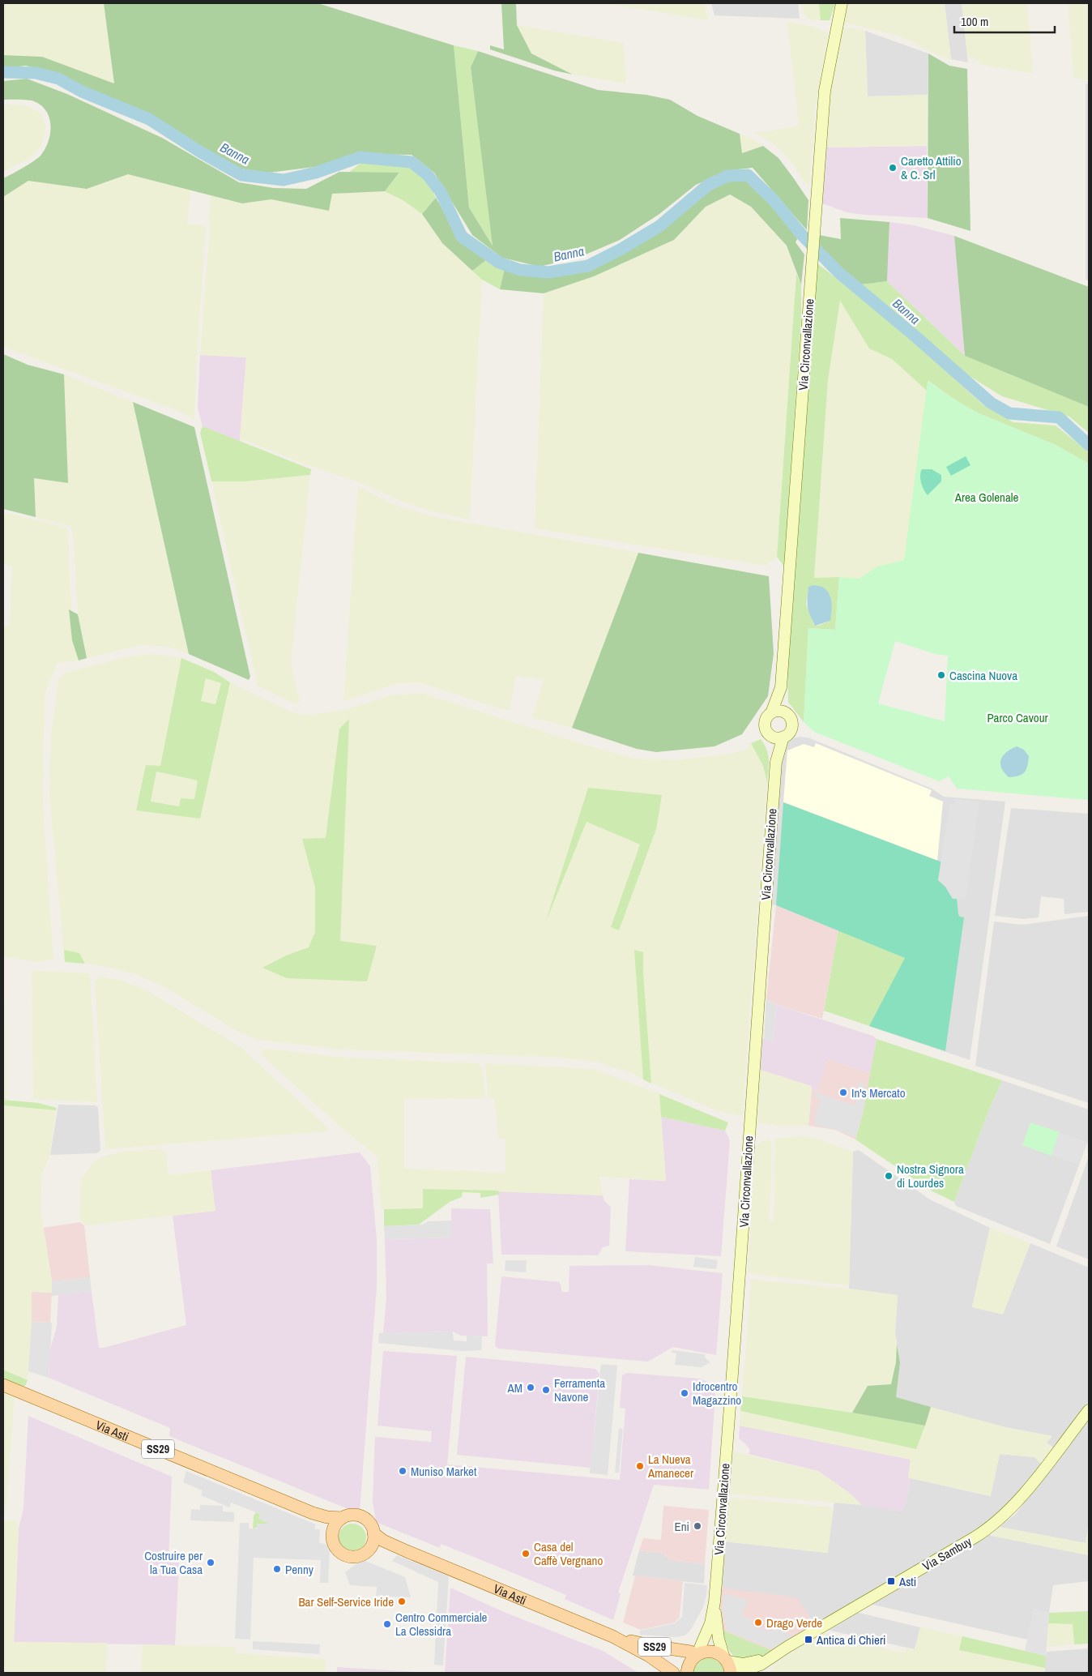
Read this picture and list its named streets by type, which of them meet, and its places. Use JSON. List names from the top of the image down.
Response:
{
  "streets": {
    "main road": [
      "Via Circonvallazione",
      "Via Asti",
      "SS29",
      "Via Sambuy"
    ]
  },
  "crossings": [
    ["Via Circonvallazione", "Via Asti"],
    ["Via Circonvallazione", "Via Sambuy"],
    ["Via Asti", "Via Sambuy"]
  ],
  "water": ["Banna"],
  "parks": ["Area Golenale", "Parco Cavour"],
  "places": {
    "other": [
      "Caretto Attilio & C. Srl",
      "Cascina Nuova",
      "In's Mercato",
      "Nostra Signora di Lourdes",
      "AM",
      "Ferramenta Navone",
      "Idrocentro Magazzino",
      "La Nueva Amanecer",
      "Muniso Market",
      "Eni",
      "Casa del Caffè Vergnano",
      "Costruire per la Tua Casa",
      "Penny",
      "Bar Self-Service Iride",
      "Drago Verde",
      "Centro Commerciale La Clessidra"
    ],
    "transit": ["Asti", "Antica di Chieri"]
  },
  "scale_bar": "100 m"
}
